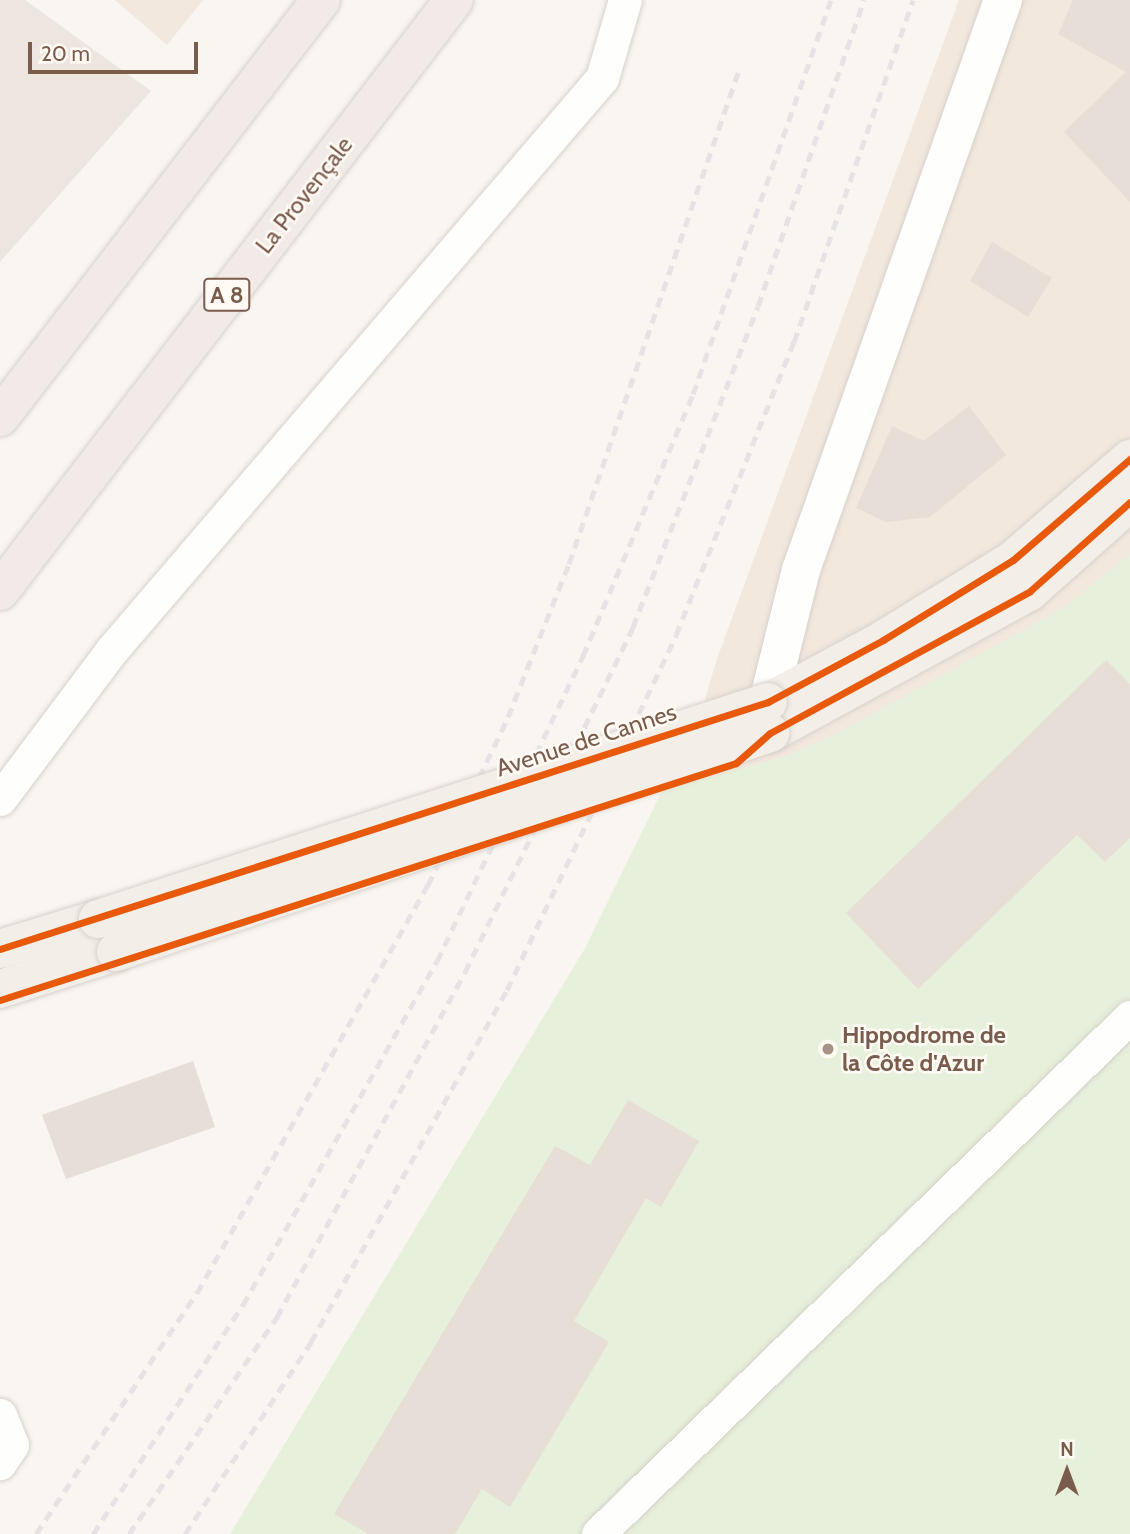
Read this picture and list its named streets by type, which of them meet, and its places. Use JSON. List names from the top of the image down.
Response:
{
  "streets": {
    "highway": ["La Provençale", "A 8"],
    "main road": ["Avenue de Cannes"]
  },
  "places": ["Hippodrome de la Côte d'Azur"],
  "scale_bar": "20 m",
  "north": "top"
}
